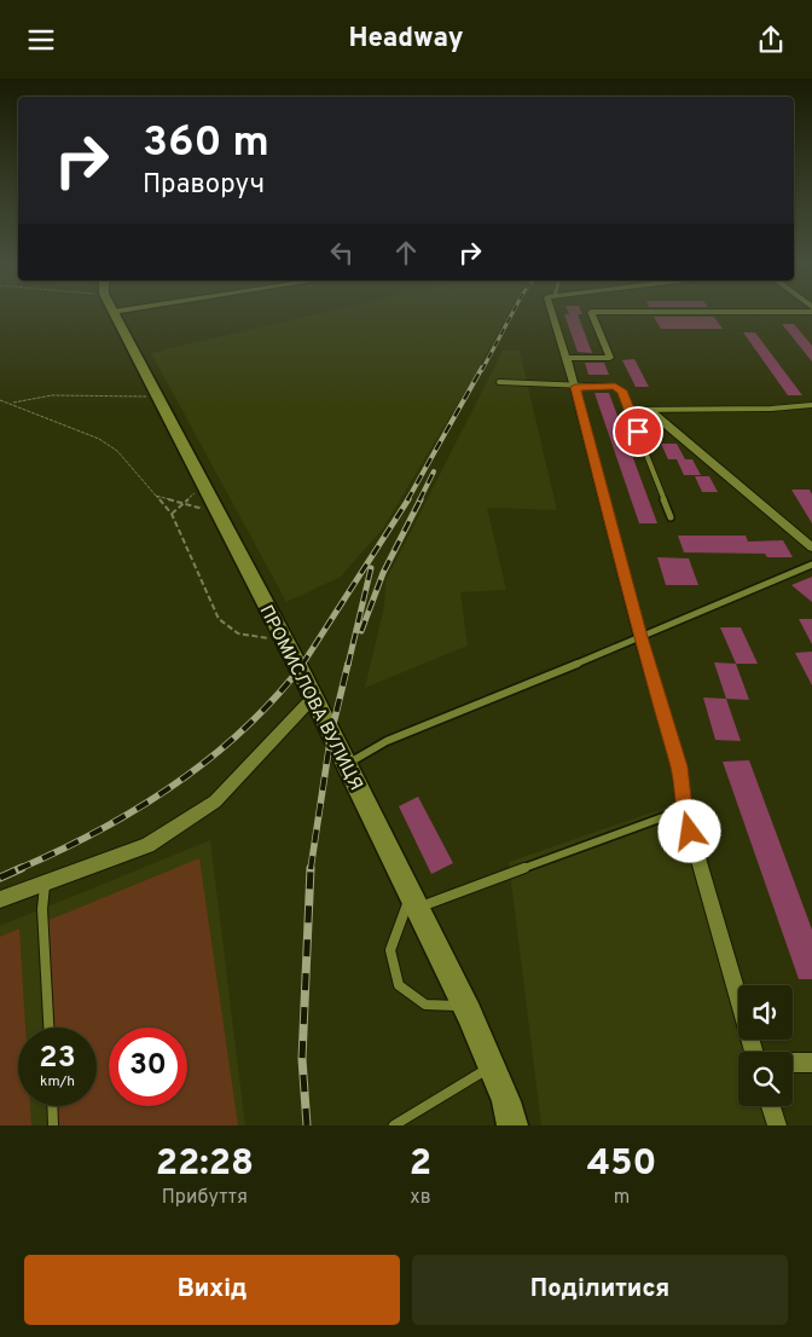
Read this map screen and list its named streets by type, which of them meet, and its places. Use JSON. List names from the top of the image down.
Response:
{
  "streets": {
    "street": ["ПРОМИСЛОВА ВУЛИЦЯ"]
  },
  "page": {
    "header": "Headway",
    "turn": ["360 m", "Праворуч"],
    "speed": "23 km/h",
    "limit": "30",
    "eta": [
      "22:28",
      "Прибуття",
      "2",
      "хв",
      "450",
      "m"
    ],
    "buttons": ["Вихід", "Поділитися"]
  }
}
